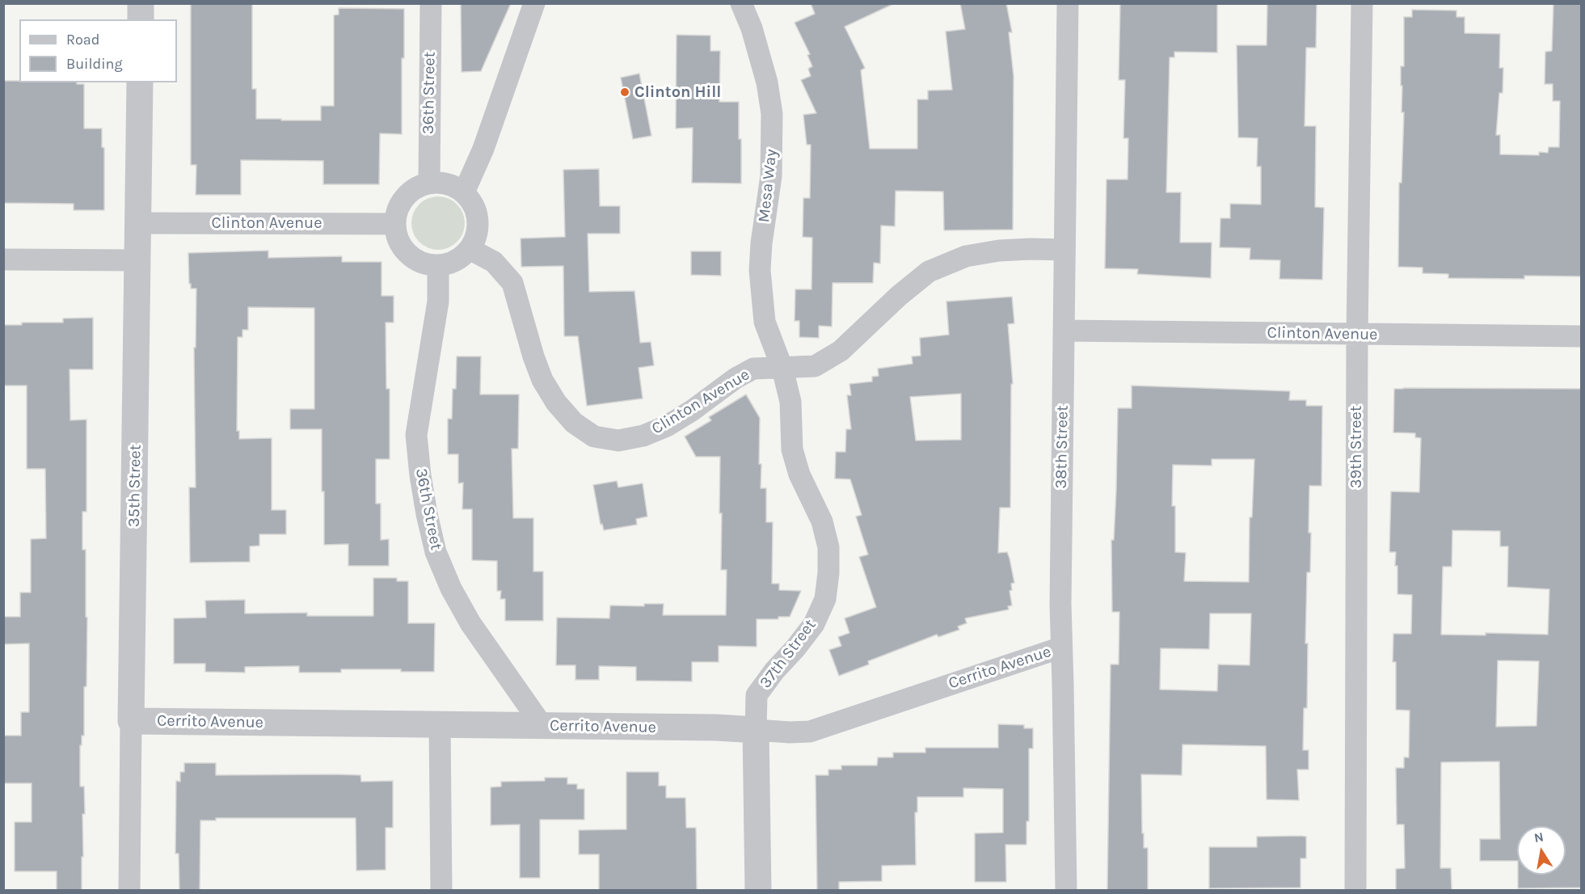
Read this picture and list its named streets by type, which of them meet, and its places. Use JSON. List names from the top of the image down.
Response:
{
  "streets": {
    "street": [
      "36th Street",
      "Mesa Way",
      "Clinton Avenue",
      "38th Street",
      "39th Street",
      "35th Street",
      "37th Street",
      "Cerrito Avenue"
    ]
  },
  "crossings": [
    ["36th Street", "Clinton Avenue"],
    ["36th Street", "Cerrito Avenue"],
    ["Mesa Way", "Clinton Avenue"],
    ["Mesa Way", "37th Street"],
    ["Clinton Avenue", "38th Street"],
    ["Clinton Avenue", "39th Street"],
    ["Clinton Avenue", "35th Street"],
    ["Clinton Avenue", "37th Street"],
    ["38th Street", "Cerrito Avenue"],
    ["35th Street", "Cerrito Avenue"],
    ["37th Street", "Cerrito Avenue"]
  ],
  "places": ["Clinton Hill"],
  "legend": ["Road", "Building"],
  "north": "top"
}
